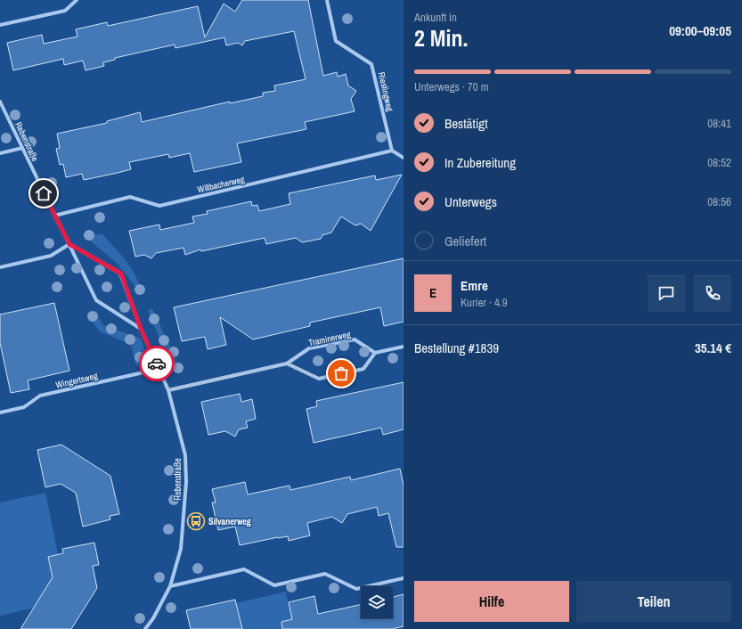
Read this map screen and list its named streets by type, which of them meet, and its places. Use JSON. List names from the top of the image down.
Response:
{
  "streets": {
    "street": [
      "Rieslingweg",
      "Rebenstraße",
      "Willbacherweg",
      "Traminerweg",
      "Wingertsweg"
    ]
  },
  "crossings": [
    ["Rieslingweg", "Willbacherweg"],
    ["Rebenstraße", "Willbacherweg"],
    ["Rebenstraße", "Traminerweg"],
    ["Rebenstraße", "Wingertsweg"]
  ],
  "places": {
    "bus stop": ["Silvanerweg"]
  },
  "page": {
    "heading": ["2 Min.", "Ankunft in", "09:00–09:05"],
    "panel": [
      "Emre",
      "Kurier · 4.9",
      "Bestellung #1839",
      "35.14 €"
    ],
    "bar": "Unterwegs · 70 m",
    "list": [
      ["Bestätigt", "08:41"],
      ["In Zubereitung", "08:52"],
      ["Unterwegs", "08:56"],
      "Geliefert"
    ],
    "round": "E",
    "buttons": ["Hilfe", "Teilen"]
  }
}
